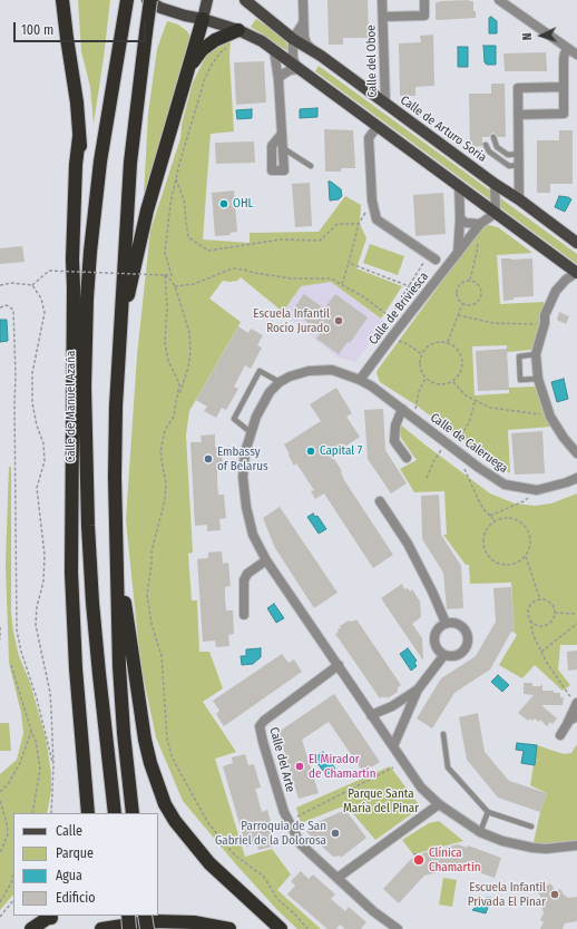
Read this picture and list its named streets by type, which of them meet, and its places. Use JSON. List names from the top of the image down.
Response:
{
  "streets": {
    "highway": ["Calle de Manuel Azaña"],
    "main road": ["Calle de Arturo Soria"],
    "street": [
      "Calle del Oboe",
      "Calle de Briviesca",
      "Calle de Caleruega",
      "Calle del Arte"
    ]
  },
  "crossings": [
    ["Calle del Oboe", "Calle de Arturo Soria"],
    ["Calle de Briviesca", "Calle de Caleruega"],
    ["Calle de Caleruega", "Calle del Arte"]
  ],
  "parks": ["Parque Santa María del Pinar"],
  "places": [
    "OHL",
    "Escuela Infantil Rocío Jurado",
    "Capital 7",
    "Embassy of Belarus",
    "El Mirador de Chamartín",
    "Parroquia de San Gabriel de la Dolorosa",
    "Clínica Chamartin",
    "Escuela Infantil Privada El Pinar"
  ],
  "legend": [
    "Calle",
    "Parque",
    "Agua",
    "Edificio"
  ],
  "scale_bar": "100 m",
  "north": "left"
}
